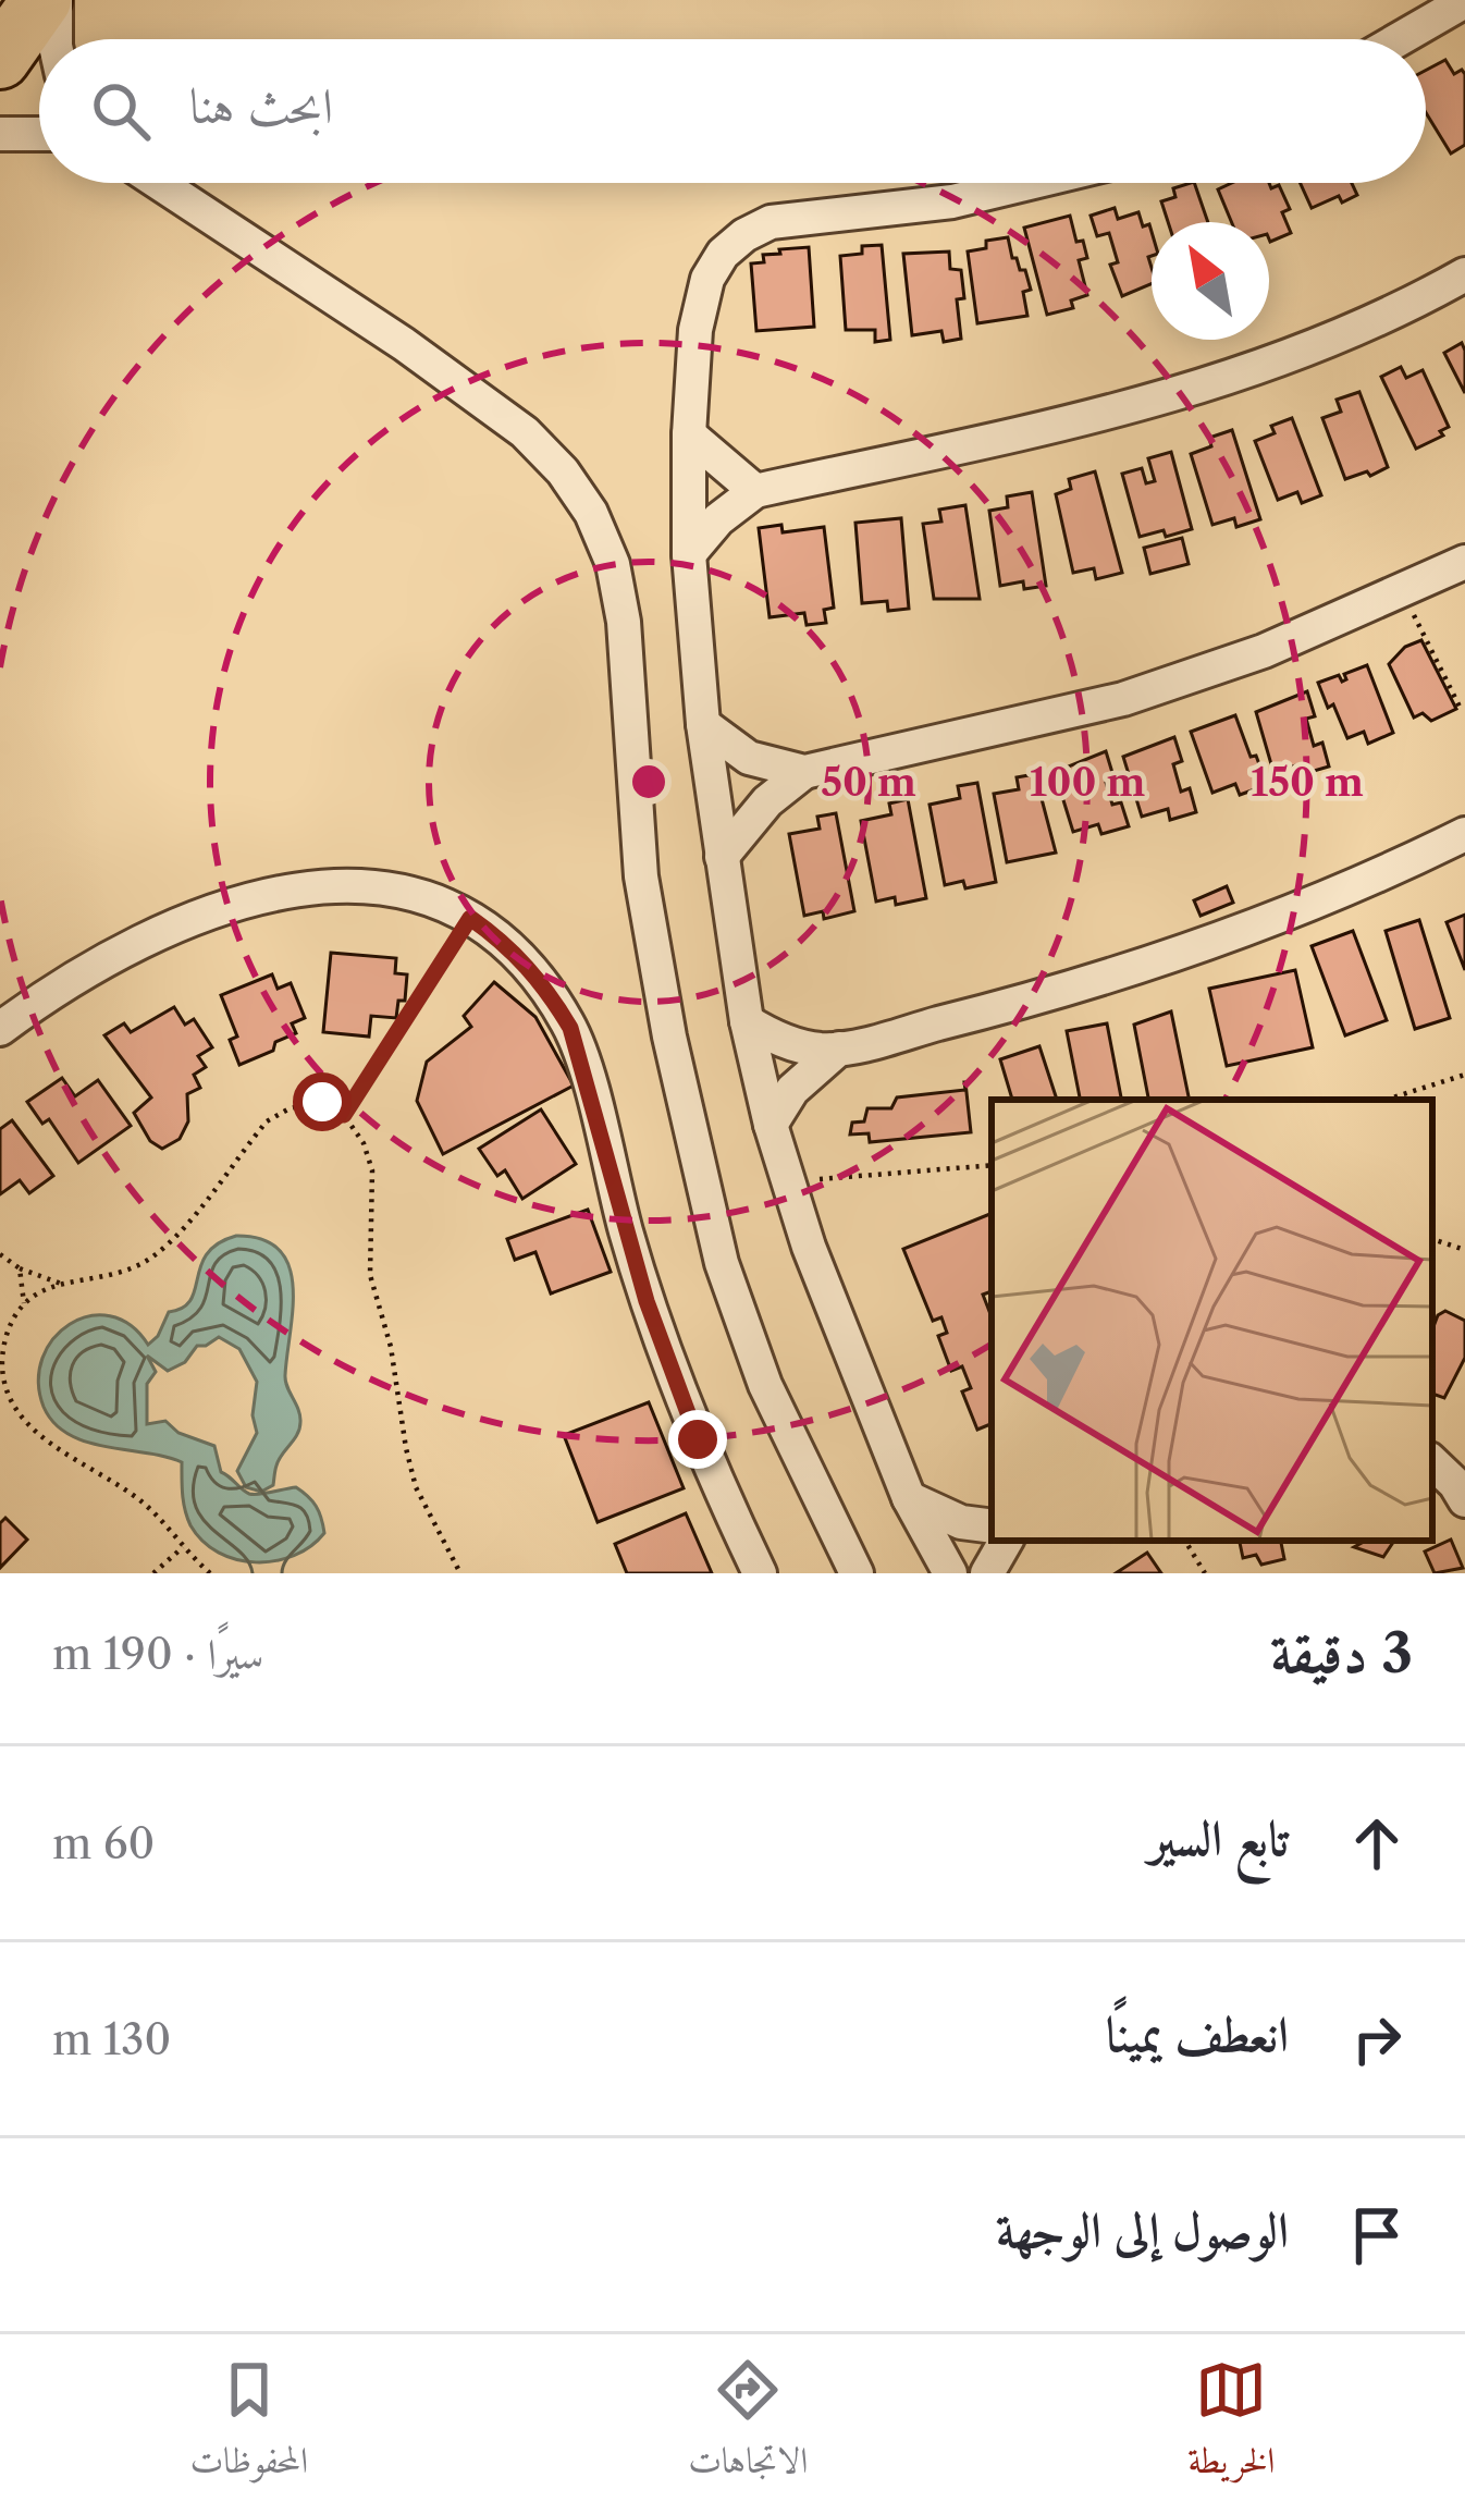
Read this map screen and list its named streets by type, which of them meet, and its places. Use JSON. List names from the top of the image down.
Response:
{
  "north": "top left",
  "page": {
    "search": "ابحث هنا",
    "heading": ["3 دقيقة", "سيرًا · 190 m"],
    "list": [
      ["تابع السير", "60 m"],
      ["انعطف يمينًا", "130 m"],
      "الوصول إلى الوجهة"
    ],
    "nav": ["الخريطة", "الاتجاهات", "المحفوظات"]
  },
  "rings": ["50 m", "100 m", "150 m"]
}
